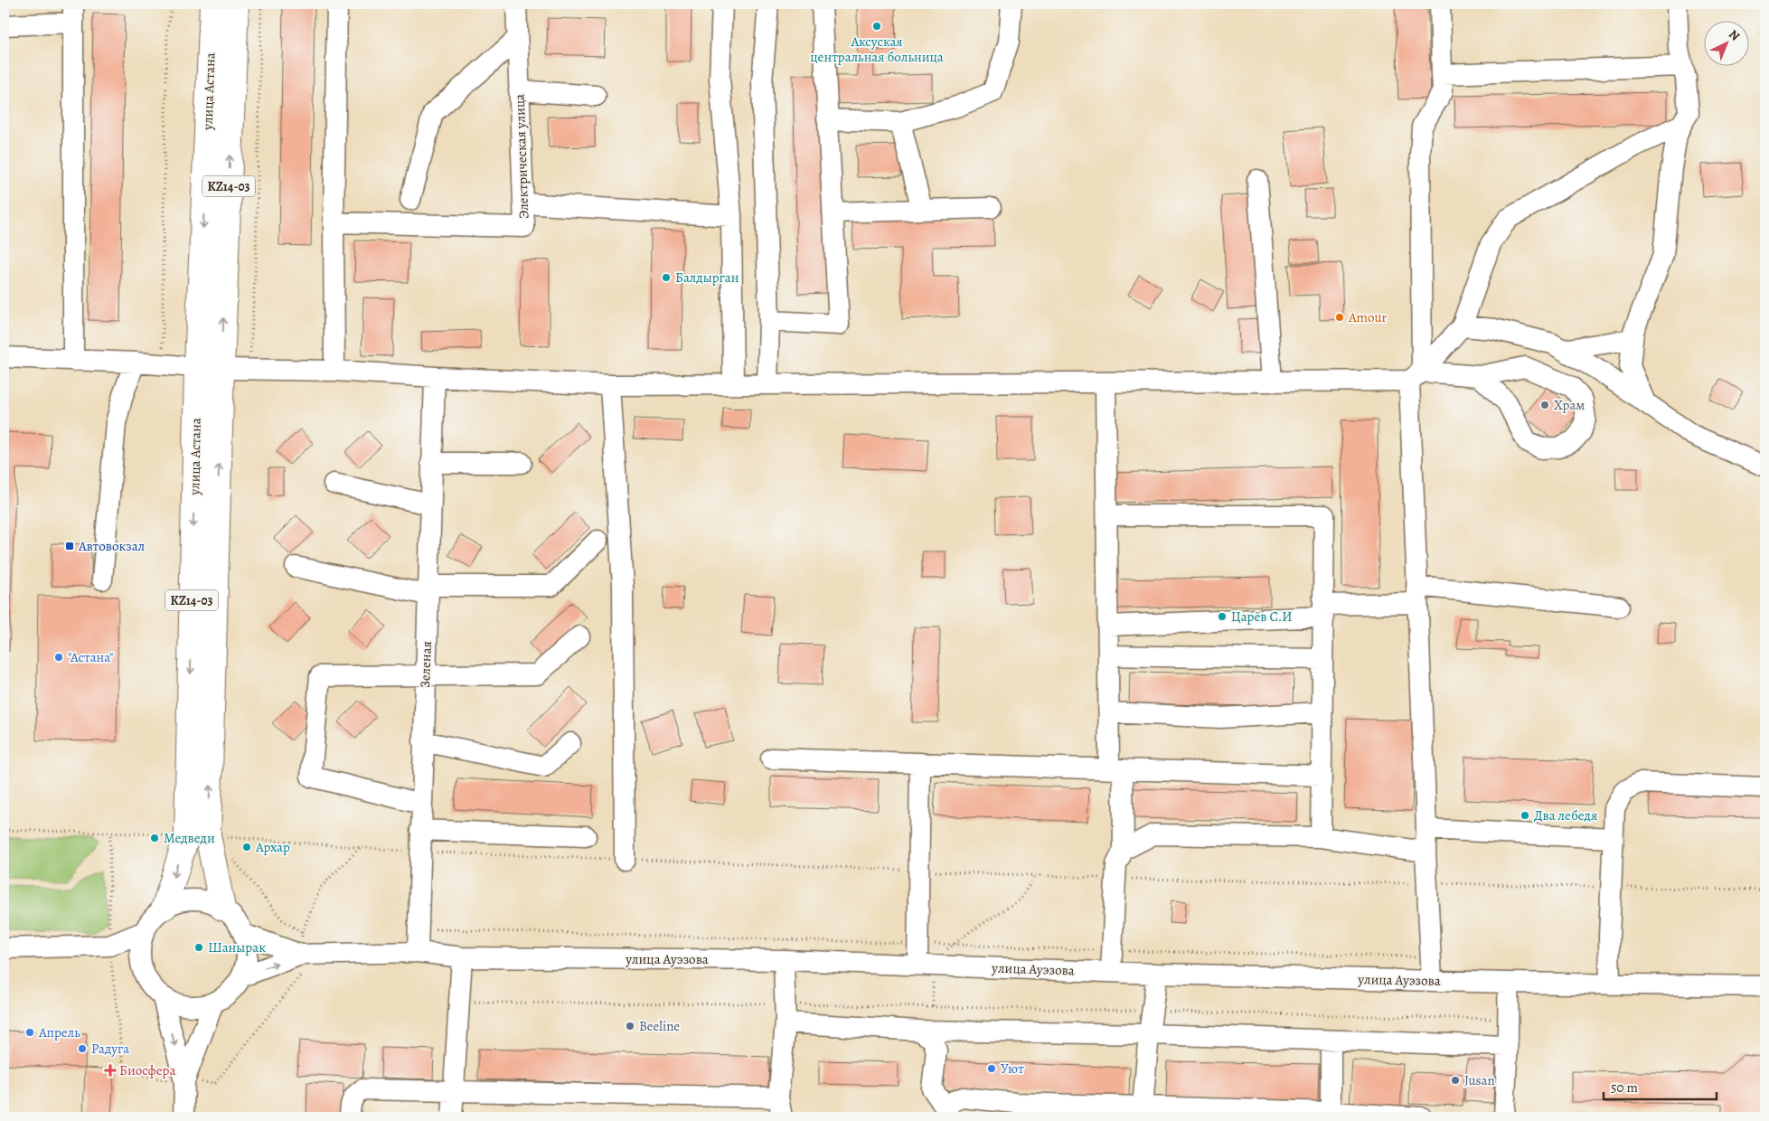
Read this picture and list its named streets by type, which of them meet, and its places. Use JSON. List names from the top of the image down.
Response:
{
  "streets": {
    "main road": ["улица Астана", "KZ14-03"],
    "street": ["Электрическая улица", "Зеленая", "улица Ауэзова"]
  },
  "crossings": [
    ["Зеленая", "улица Ауэзова"]
  ],
  "places": {
    "other": [
      "Аксуская центральная больница",
      "Балдырган",
      "Amour",
      "Храм",
      "Царёв С.И",
      "\"Астана\"",
      "Два лебедя",
      "Медведи",
      "Архар",
      "Шанырак",
      "Beeline",
      "Апрель",
      "Радуга",
      "Уют",
      "Jusan"
    ],
    "transit": ["Автовокзал"],
    "health": ["Биосфера"]
  },
  "scale_bar": "50 m",
  "north": "top right"
}
